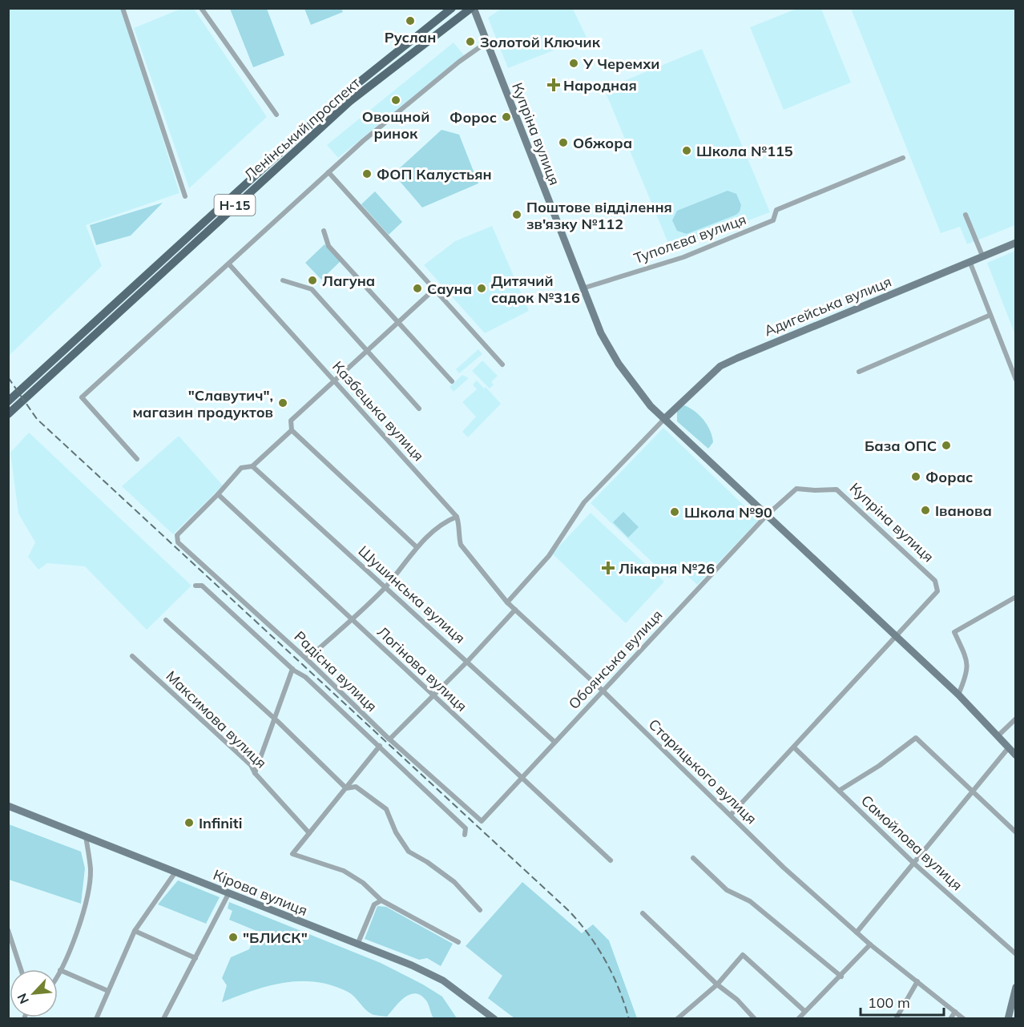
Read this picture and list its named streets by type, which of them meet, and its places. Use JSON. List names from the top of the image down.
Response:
{
  "streets": {
    "main road": [
      "Ленінський проспект",
      "Купріна вулиця",
      "Н-15",
      "Адигейська вулиця",
      "Кірова вулиця"
    ],
    "street": [
      "Туполєва вулиця",
      "Казбецька вулиця",
      "Шушинська вулиця",
      "Обоянська вулиця",
      "Логінова вулиця",
      "Радісна вулиця",
      "Максимова вулиця",
      "Старицького вулиця",
      "Самойлова вулиця"
    ]
  },
  "crossings": [
    ["Ленінський проспект", "Купріна вулиця"],
    ["Купріна вулиця", "Туполєва вулиця"],
    ["Купріна вулиця", "Адигейська вулиця"],
    ["Купріна вулиця", "Обоянська вулиця"],
    ["Купріна вулиця", "Старицького вулиця"],
    ["Купріна вулиця", "Самойлова вулиця"],
    ["Казбецька вулиця", "Старицького вулиця"],
    ["Шушинська вулиця", "Обоянська вулиця"],
    ["Обоянська вулиця", "Логінова вулиця"],
    ["Обоянська вулиця", "Радісна вулиця"],
    ["Обоянська вулиця", "Старицького вулиця"],
    ["Логінова вулиця", "Радісна вулиця"]
  ],
  "places": {
    "other": [
      "Руслан",
      "Золотой Ключик",
      "У Черемхи",
      "Овощной ринок",
      "Форос",
      "Обжора",
      "Школа №115",
      "ФОП Калустьян",
      "Поштове відділення зв'язку №112",
      "Лагуна",
      "Сауна",
      "Дитячий садок №316",
      "\"Славутич\", магазин продуктов",
      "База ОПС",
      "Форас",
      "Іванова",
      "Школа №90",
      "Infiniti",
      "\"БЛИСК\""
    ],
    "health": ["Народная", "Лікарня №26"]
  },
  "scale_bar": "100 m",
  "north": "bottom left"
}
